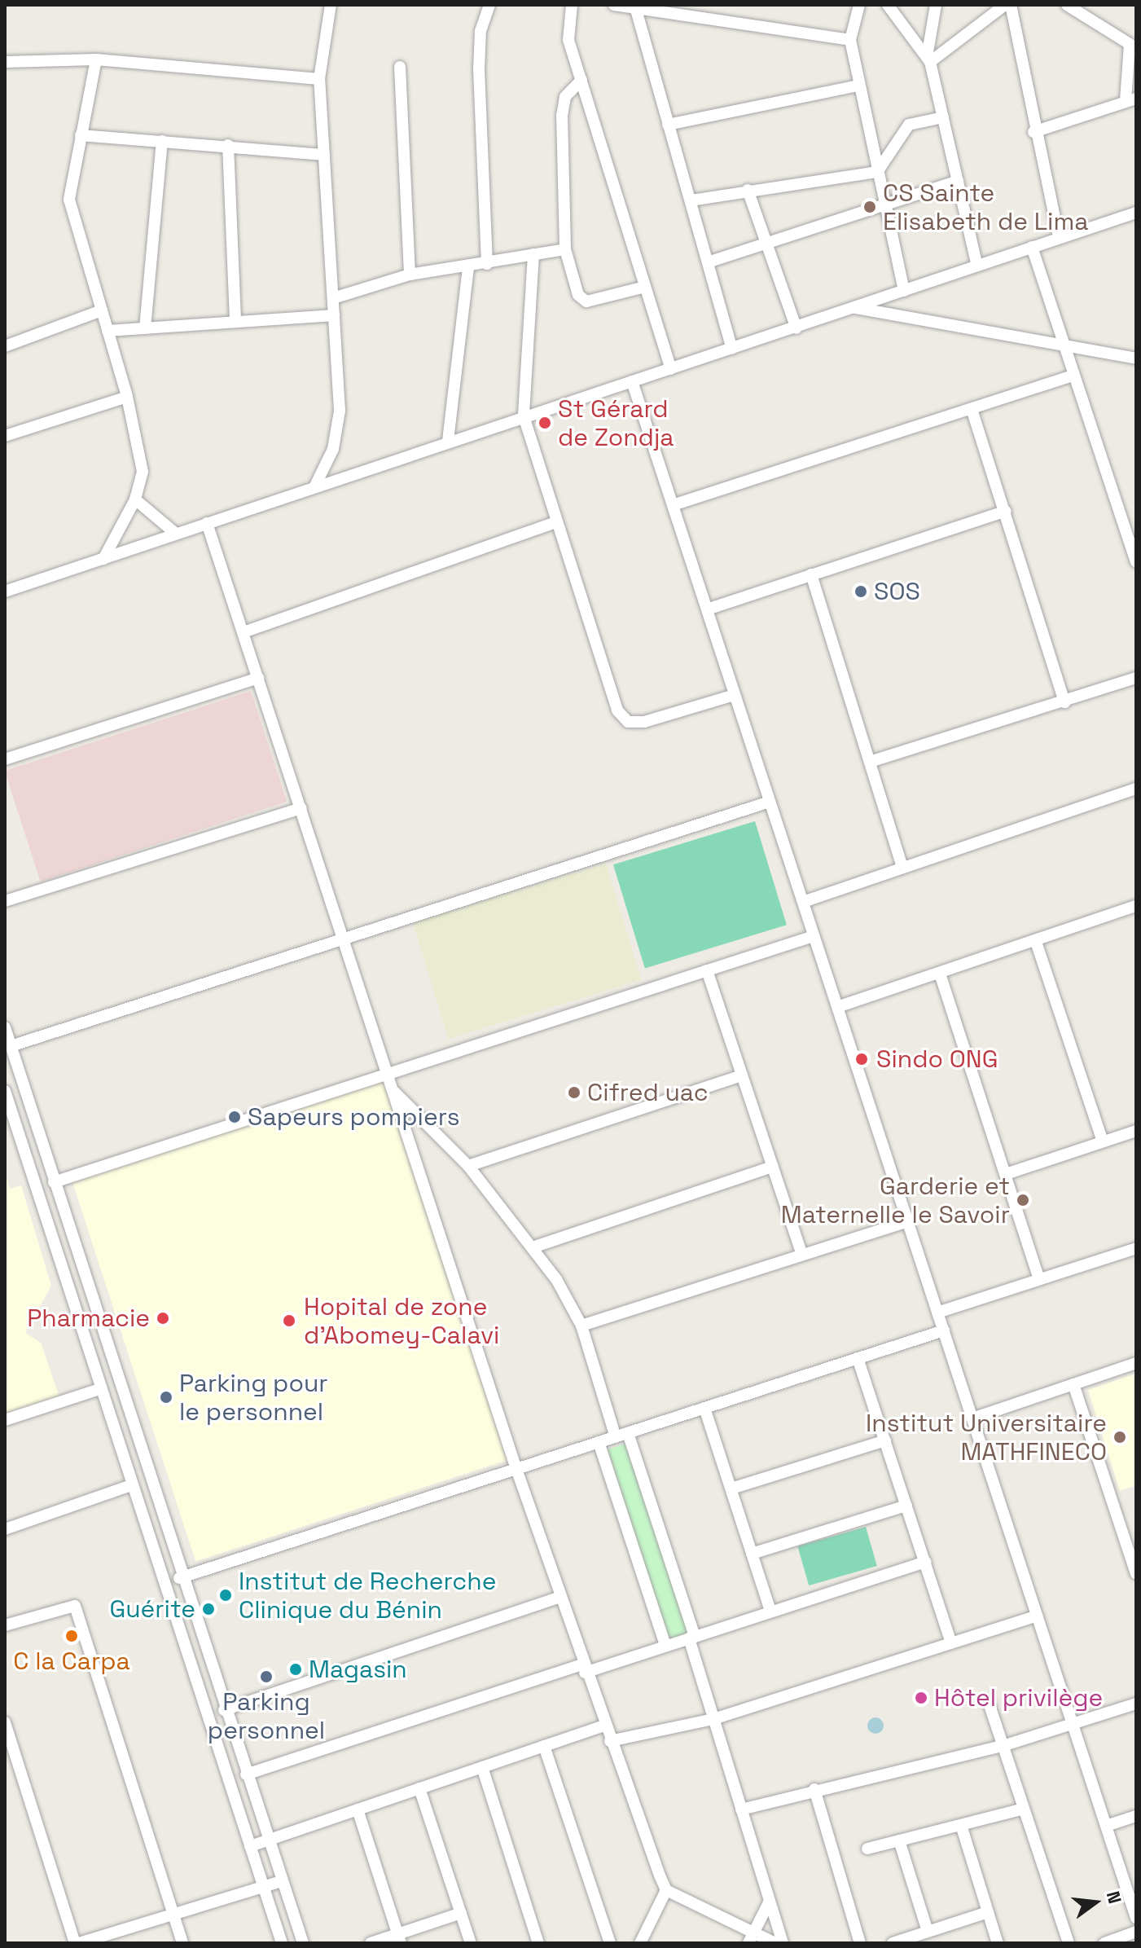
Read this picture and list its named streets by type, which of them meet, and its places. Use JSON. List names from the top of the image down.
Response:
{
  "places": [
    "CS Sainte Elisabeth de Lima",
    "St Gérard de Zondja",
    "SOS",
    "Sindo ONG",
    "Cifred uac",
    "Sapeurs pompiers",
    "Garderie et Maternelle le Savoir",
    "Pharmacie",
    "Hopital de zone d’Abomey-Calavi",
    "Parking pour le personnel",
    "Institut Universitaire MATHFINECO",
    "Institut de Recherche Clinique du Bénin",
    "Guérite",
    "C la Carpa",
    "Magasin",
    "Parking personnel",
    "Hôtel privilège"
  ],
  "north": "right"
}
